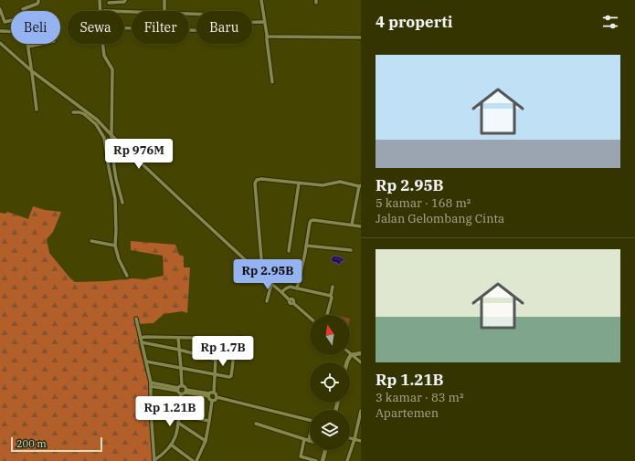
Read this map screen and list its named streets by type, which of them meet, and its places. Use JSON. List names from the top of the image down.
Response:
{
  "scale_bar": "200 m",
  "north": "top",
  "page": {
    "heading": "4 properti",
    "chip": [
      "Beli",
      "Sewa",
      "Filter",
      "Baru"
    ],
    "list": [
      {
        "name": "Rp 2.95B",
        "note": "5 kamar · 168 m² · Jalan Gelombang Cinta"
      },
      {
        "name": "Rp 1.21B",
        "note": "3 kamar · 83 m² · Apartemen"
      }
    ],
    "price": [
      "Rp 976M",
      "Rp 2.95B",
      "Rp 1.7B",
      "Rp 1.21B"
    ],
    "scale": "200 m"
  }
}
